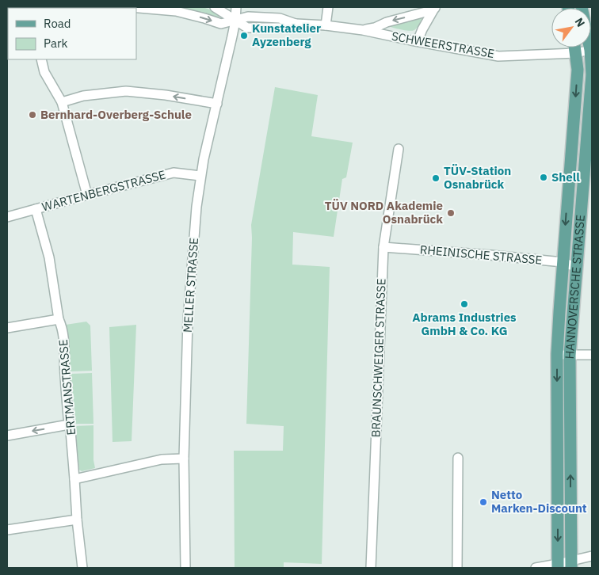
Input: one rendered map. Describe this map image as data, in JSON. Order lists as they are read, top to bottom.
{
  "streets": {
    "main road": ["HANNOVERSCHE STRASSE"],
    "street": [
      "SCHWEERSTRASSE",
      "WARTENBERGSTRASSE",
      "RHEINISCHE STRASSE",
      "MELLER STRASSE",
      "BRAUNSCHWEIGER STRASSE",
      "ERTMANSTRASSE"
    ]
  },
  "crossings": [
    ["SCHWEERSTRASSE", "MELLER STRASSE"],
    ["SCHWEERSTRASSE", "HANNOVERSCHE STRASSE"],
    ["WARTENBERGSTRASSE", "MELLER STRASSE"],
    ["WARTENBERGSTRASSE", "ERTMANSTRASSE"],
    ["RHEINISCHE STRASSE", "HANNOVERSCHE STRASSE"],
    ["RHEINISCHE STRASSE", "BRAUNSCHWEIGER STRASSE"]
  ],
  "places": [
    "Kunstatelier Ayzenberg",
    "Bernhard-Overberg-Schule",
    "Shell",
    "TÜV-Station Osnabrück",
    "TÜV NORD Akademie Osnabrück",
    "Abrams Industries GmbH & Co. KG",
    "Netto Marken-Discount"
  ],
  "legend": ["Road", "Park"],
  "north": "top right"
}
